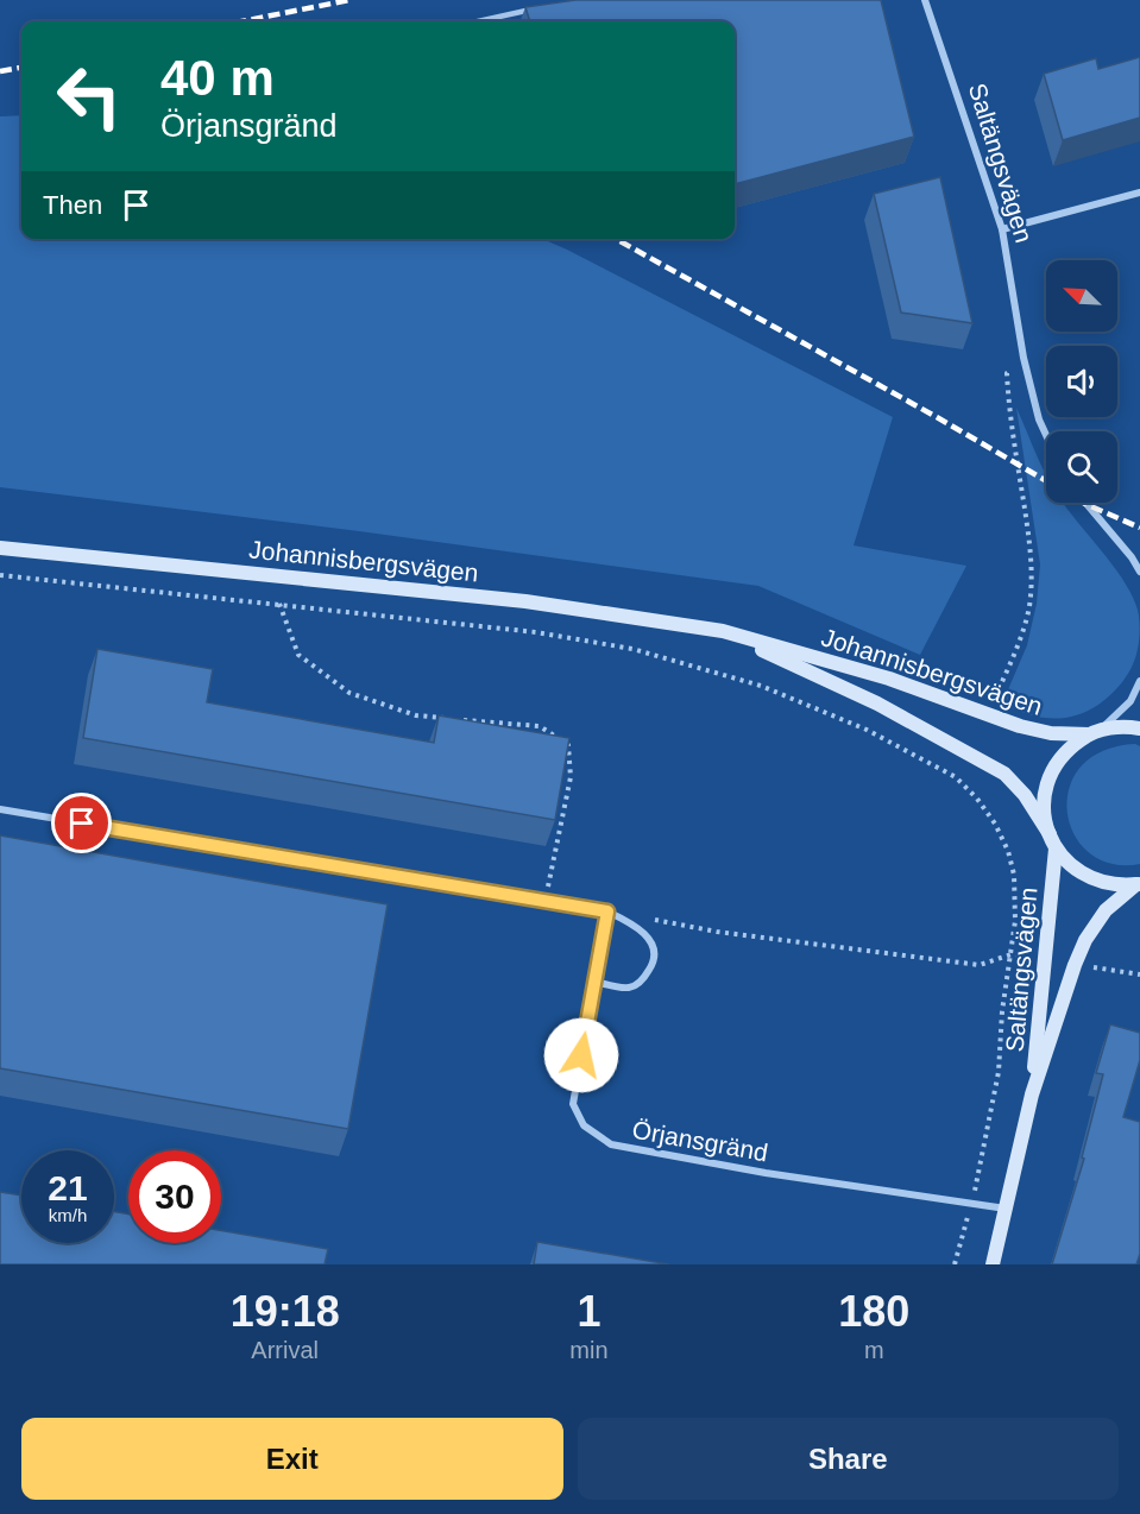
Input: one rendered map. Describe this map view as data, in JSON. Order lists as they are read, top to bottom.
{
  "streets": {
    "main road": ["Saltängsvägen", "Johannisbergsvägen"],
    "street": ["Örjansgränd"]
  },
  "crossings": [
    ["Saltängsvägen", "Johannisbergsvägen"],
    ["Saltängsvägen", "Örjansgränd"]
  ],
  "north": "top left",
  "page": {
    "turn": ["40 m", "Örjansgränd"],
    "then": "Then",
    "speed": "21 km/h",
    "limit": "30",
    "eta": [
      "19:18",
      "Arrival",
      "1",
      "min",
      "180",
      "m"
    ],
    "buttons": ["Exit", "Share"]
  }
}
